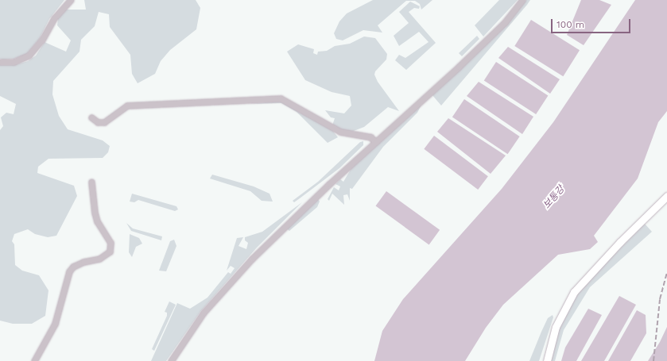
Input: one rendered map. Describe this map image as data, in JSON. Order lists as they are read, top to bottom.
{
  "water": ["보통강"],
  "scale_bar": "100 m"
}
